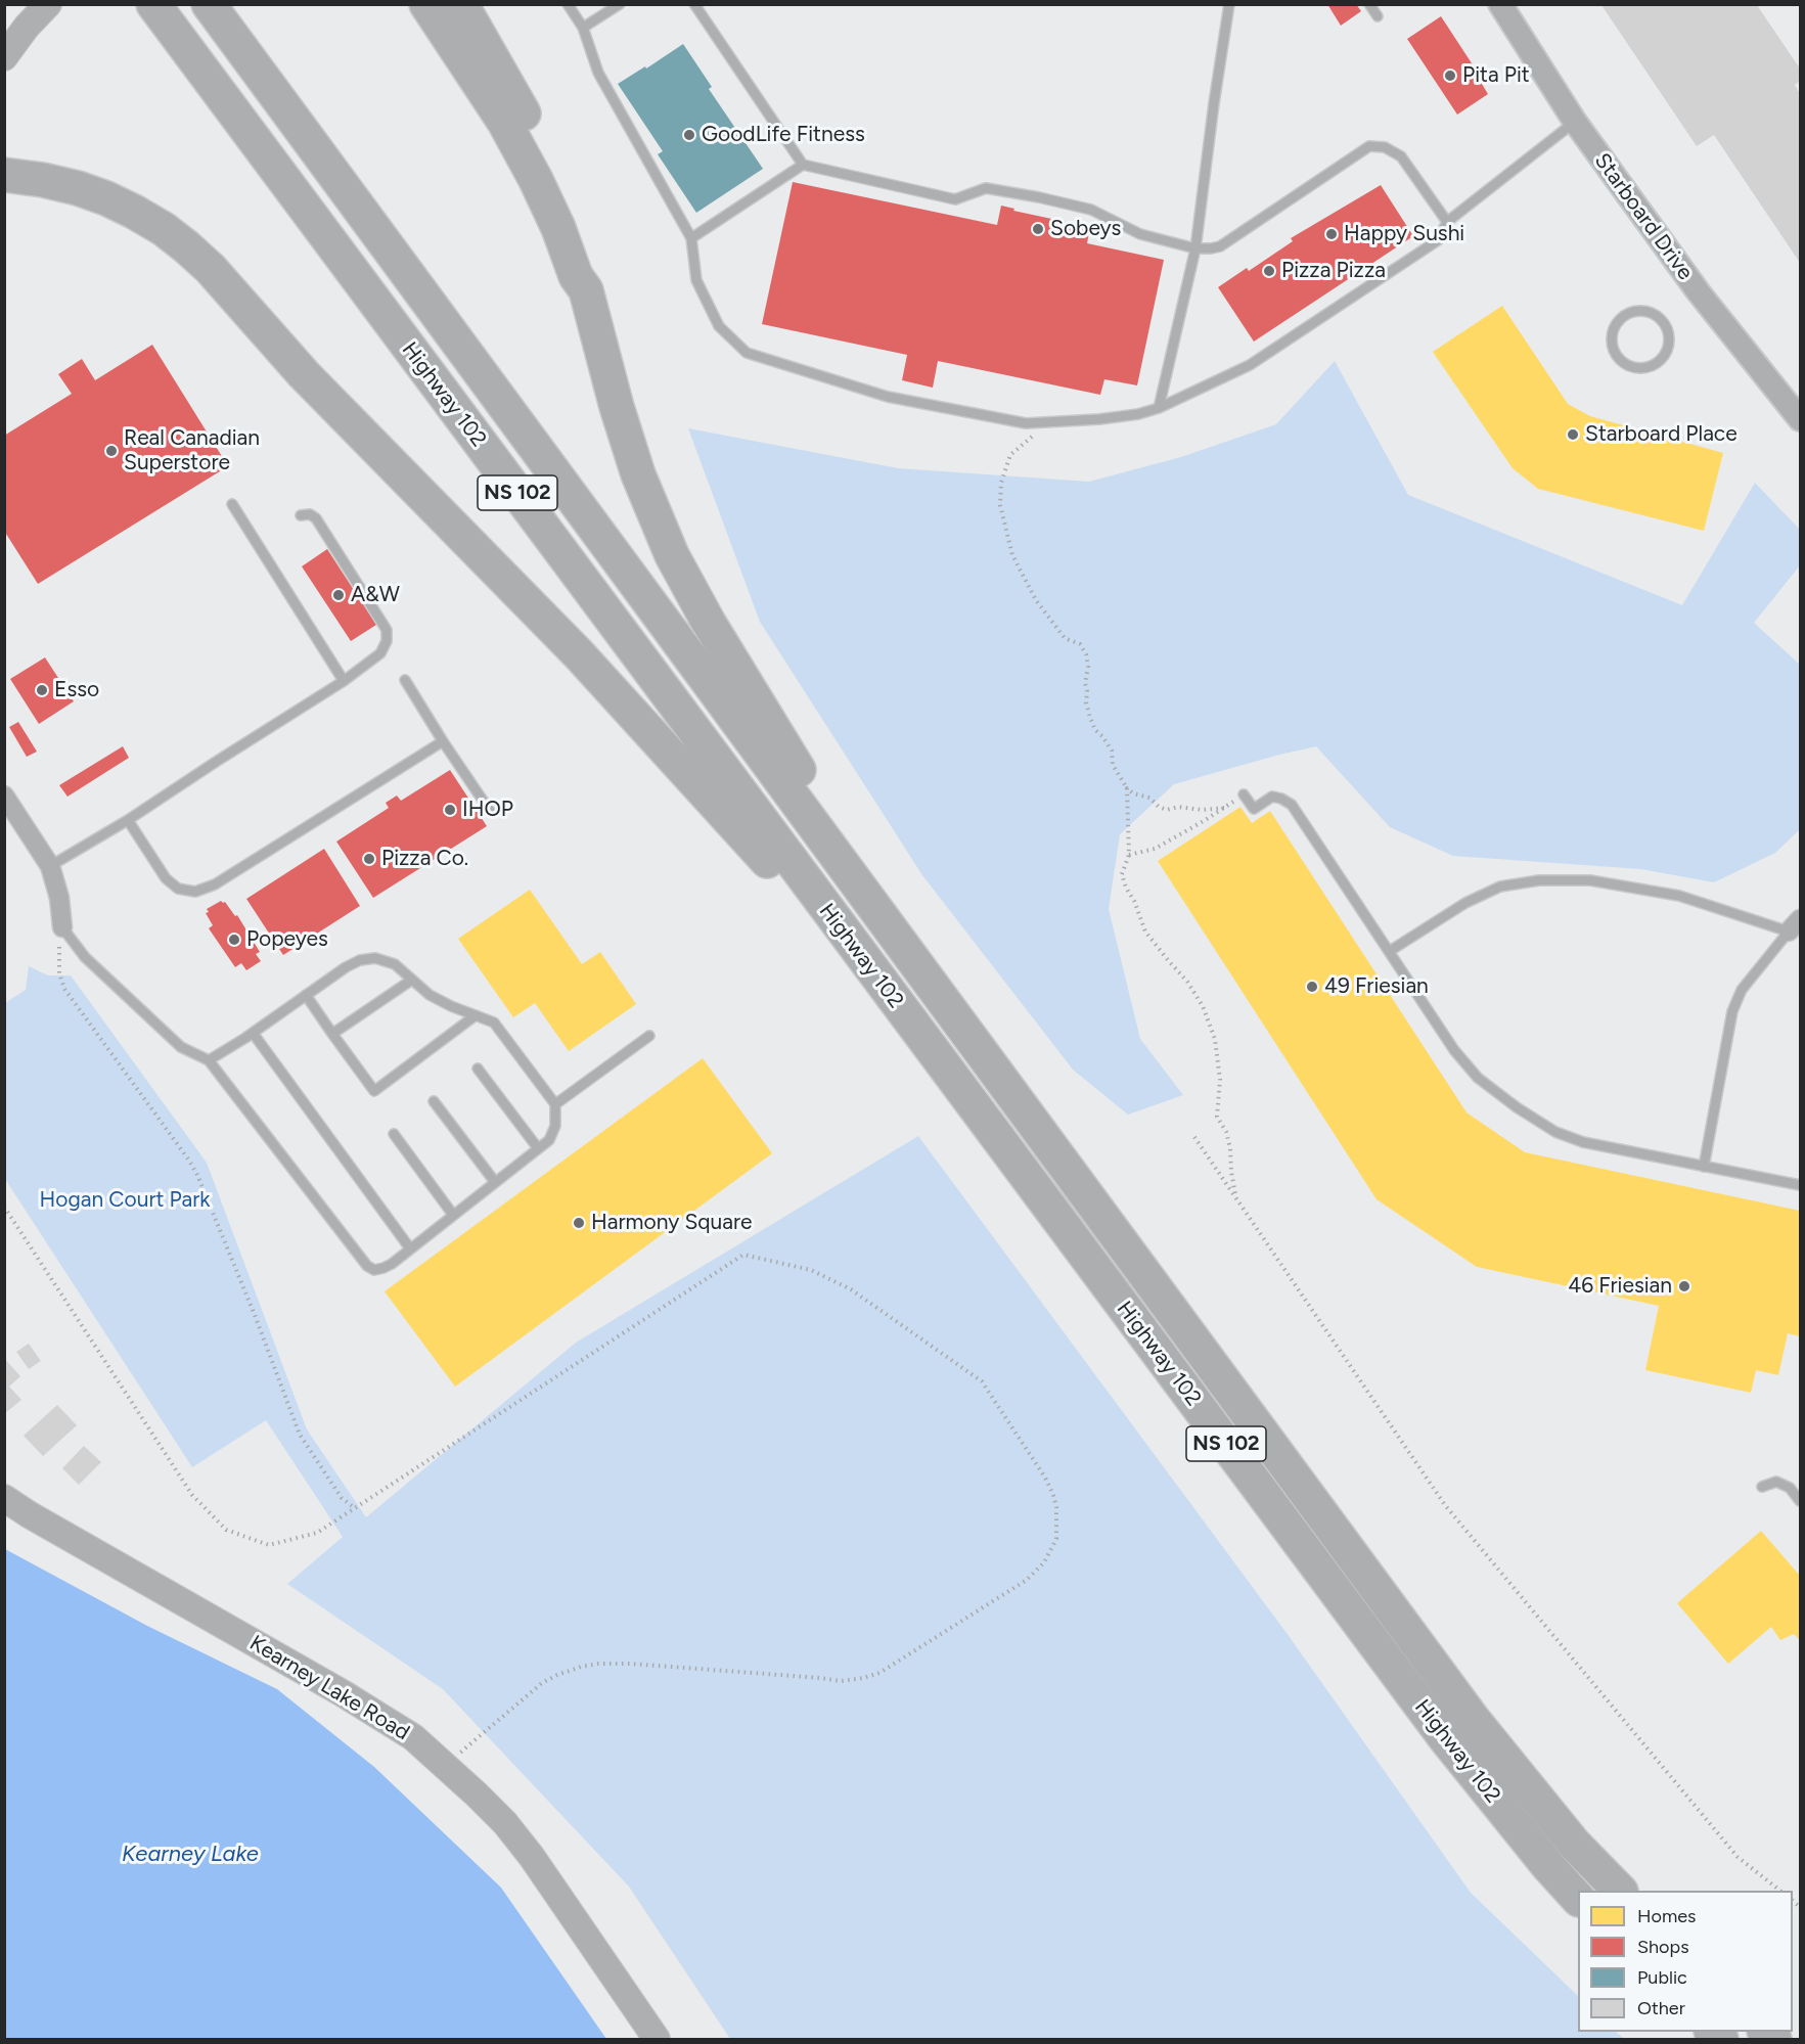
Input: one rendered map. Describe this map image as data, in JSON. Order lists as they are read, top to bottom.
{
  "streets": {
    "highway": ["Highway 102", "NS 102"],
    "main road": ["Kearney Lake Road"],
    "street": ["Starboard Drive"]
  },
  "water": ["Kearney Lake"],
  "parks": ["Hogan Court Park"],
  "places": [
    "Pita Pit",
    "GoodLife Fitness",
    "Sobeys",
    "Happy Sushi",
    "Pizza Pizza",
    "Starboard Place",
    "Real Canadian Superstore",
    "A&W",
    "Esso",
    "IHOP",
    "Pizza Co.",
    "Popeyes",
    "49 Friesian",
    "Harmony Square",
    "46 Friesian"
  ],
  "legend": [
    "Homes",
    "Shops",
    "Public",
    "Other"
  ]
}
